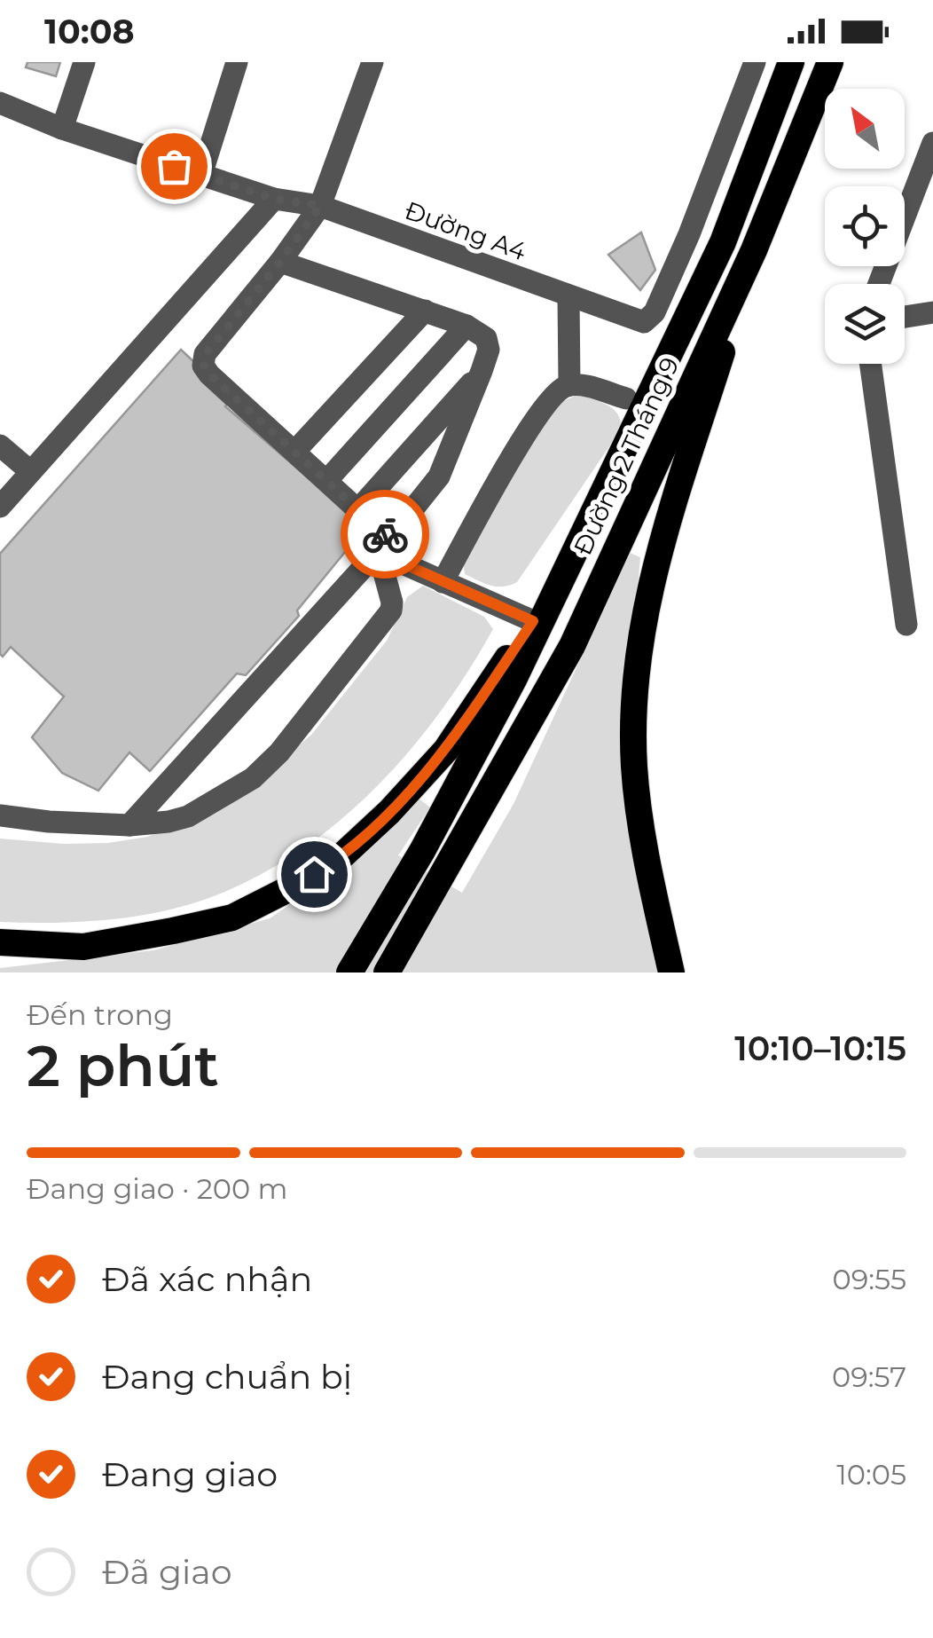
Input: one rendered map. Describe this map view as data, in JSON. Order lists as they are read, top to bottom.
{
  "streets": {
    "highway": ["Đường 2 Tháng 9"],
    "street": ["Đường A4"]
  },
  "north": "top left",
  "page": {
    "status": "10:08",
    "heading": ["2 phút", "Đến trong", "10:10–10:15"],
    "bar": "Đang giao · 200 m",
    "list": [
      ["Đã xác nhận", "09:55"],
      ["Đang chuẩn bị", "09:57"],
      ["Đang giao", "10:05"],
      "Đã giao"
    ]
  }
}
